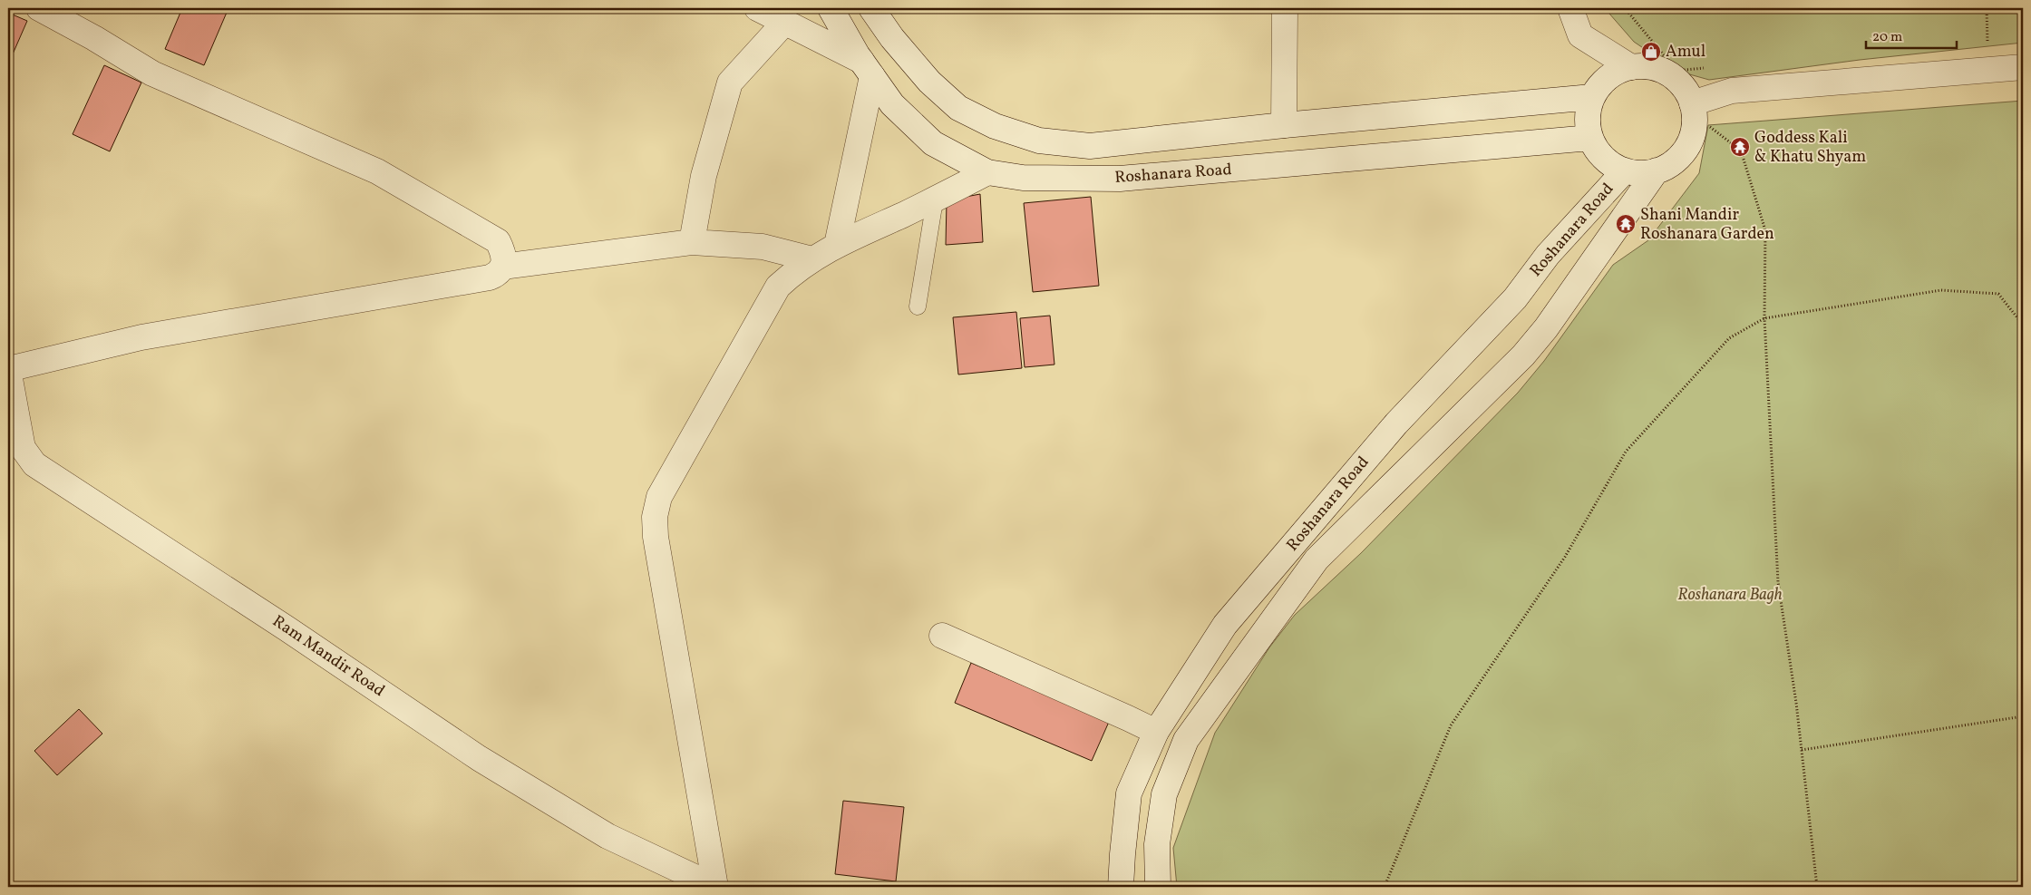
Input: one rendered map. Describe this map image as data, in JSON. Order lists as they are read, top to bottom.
{
  "streets": {
    "street": ["Roshanara Road", "Ram Mandir Road"]
  },
  "parks": ["Roshanara Bagh"],
  "places": {
    "shop": ["Amul"],
    "temple": ["Goddess Kali & Khatu Shyam", "Shani Mandir Roshanara Garden"]
  },
  "scale_bar": "20 m"
}
